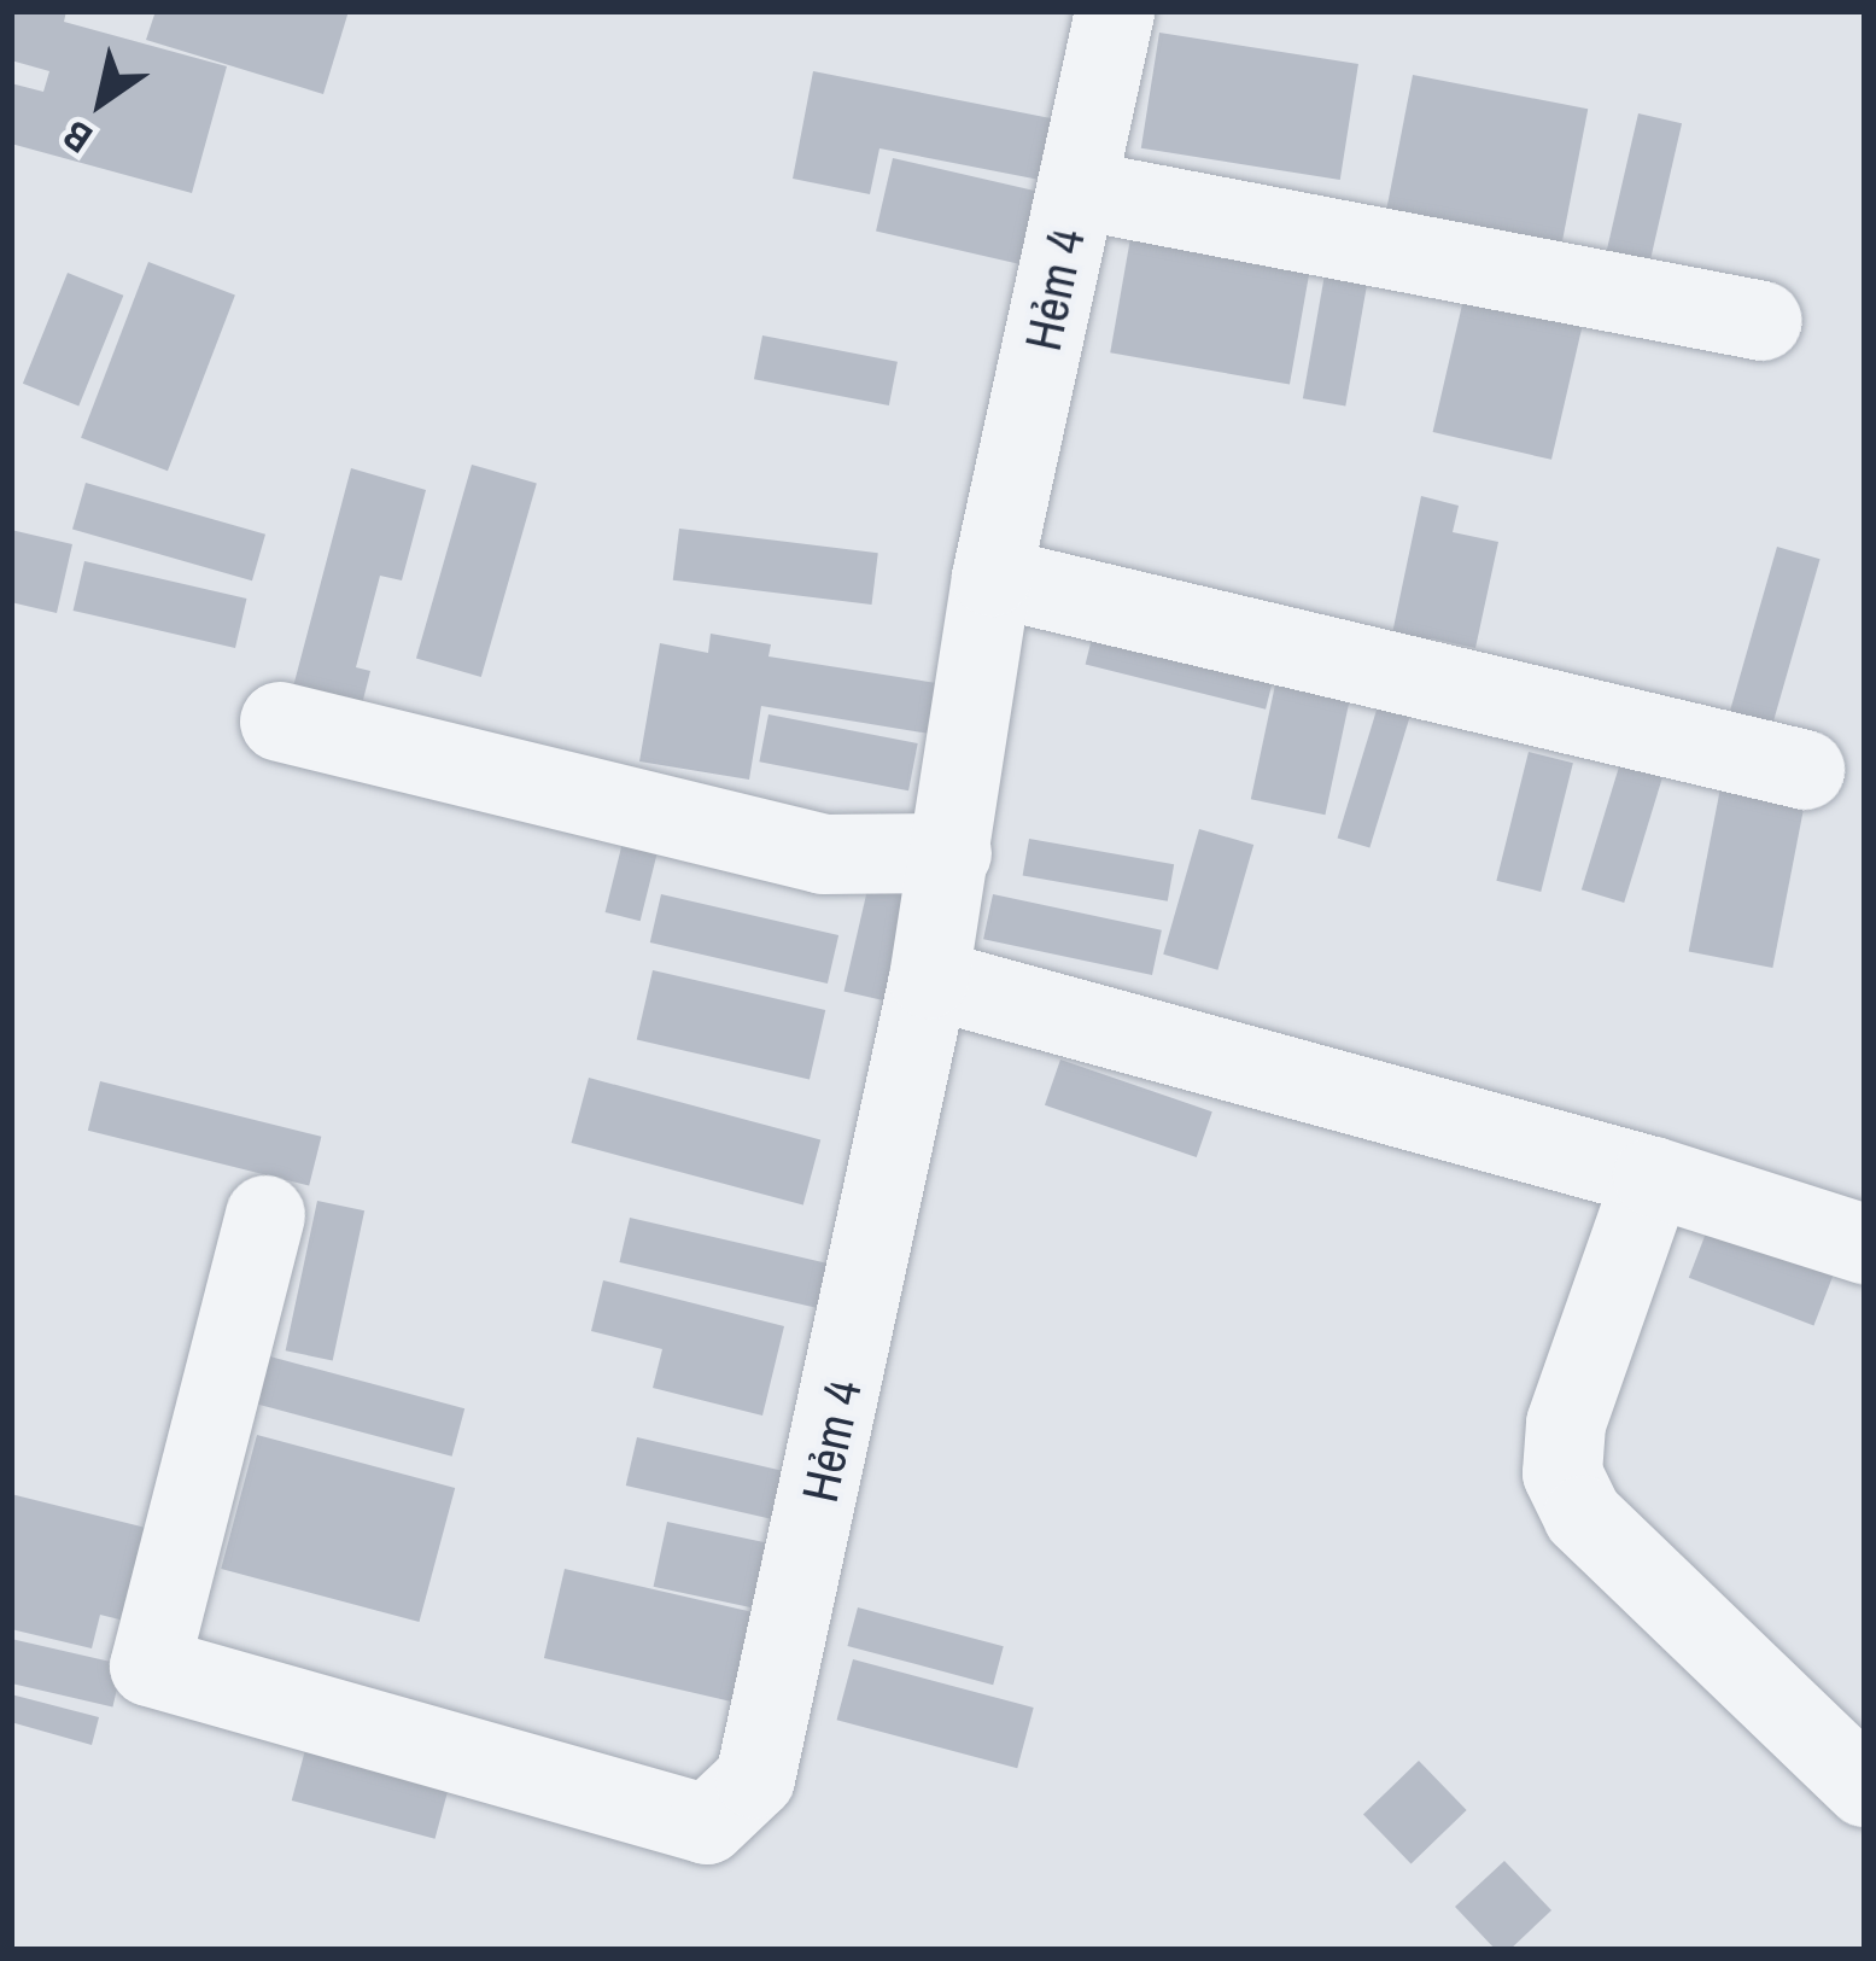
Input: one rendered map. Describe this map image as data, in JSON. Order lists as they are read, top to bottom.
{
  "streets": {
    "street": ["Hẻm 4"]
  },
  "north": "bottom left"
}
